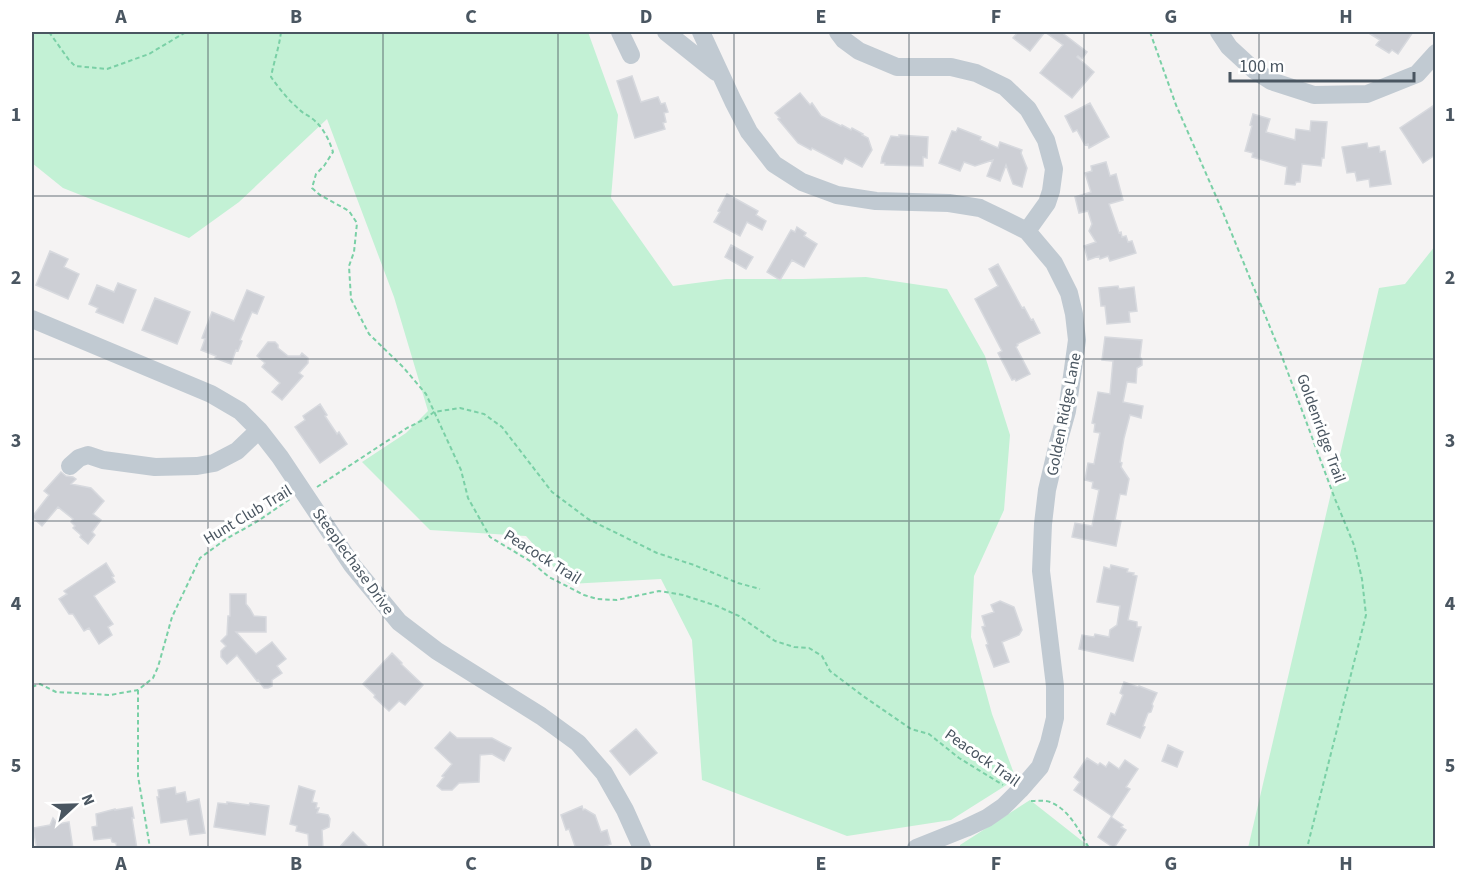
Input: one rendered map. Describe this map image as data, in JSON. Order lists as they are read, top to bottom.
{
  "streets": {
    "street": ["Golden Ridge Lane", "Steeplechase Drive"],
    "path": ["Goldenridge Trail", "Hunt Club Trail", "Peacock Trail"]
  },
  "crossings": [
    ["Golden Ridge Lane", "Peacock Trail"],
    ["Hunt Club Trail", "Peacock Trail"],
    ["Hunt Club Trail", "Steeplechase Drive"]
  ],
  "scale_bar": "100 m",
  "north": "right",
  "grid": {
    "columns": [
      "A",
      "B",
      "C",
      "D",
      "E",
      "F",
      "G",
      "H"
    ],
    "rows": [
      "1",
      "2",
      "3",
      "4",
      "5"
    ]
  }
}
